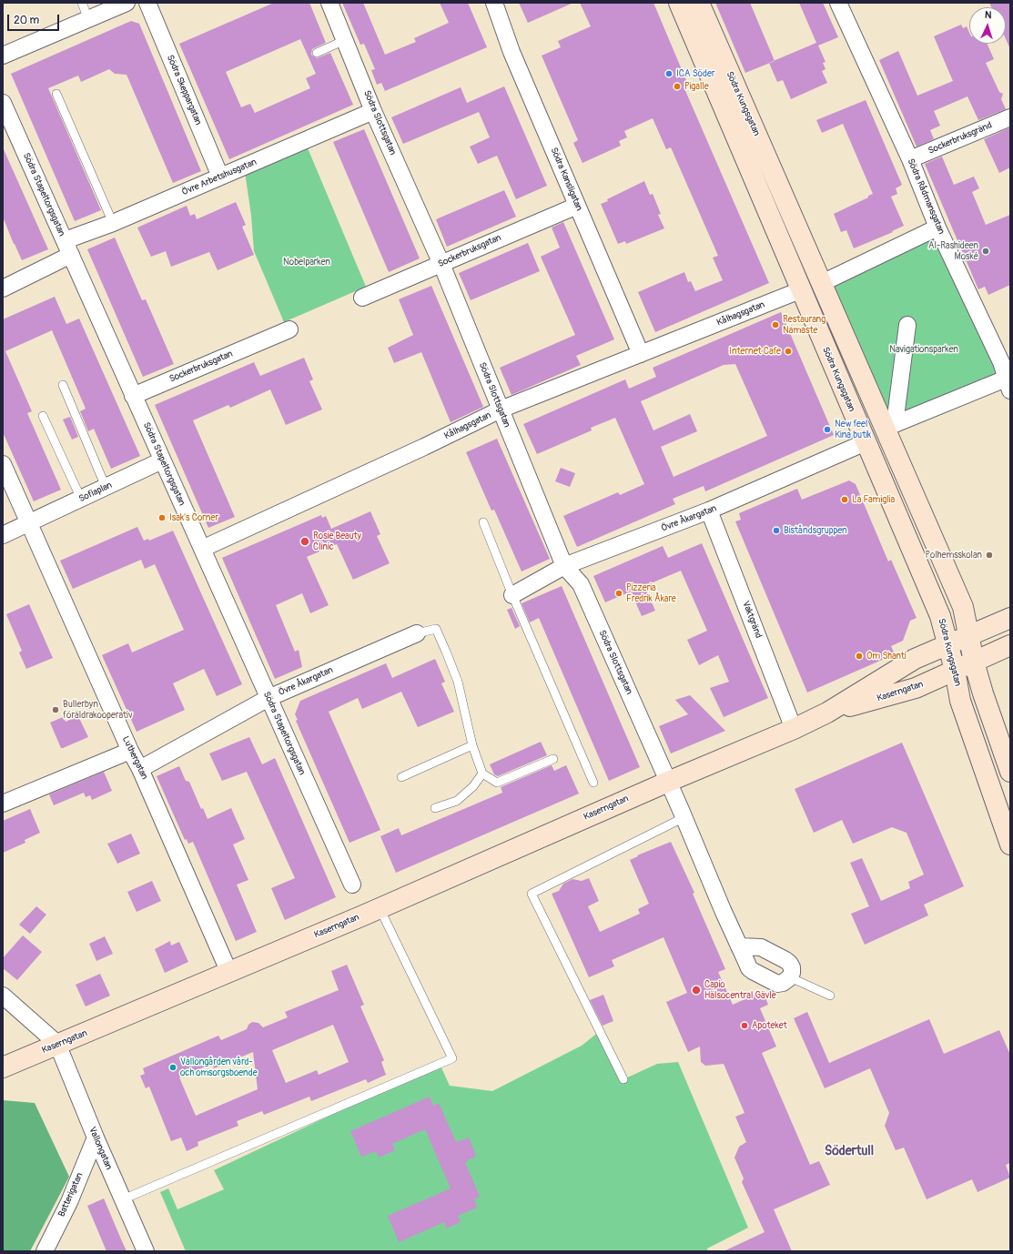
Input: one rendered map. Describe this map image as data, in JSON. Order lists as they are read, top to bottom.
{
  "streets": {
    "main road": ["Södra Kungsgatan", "Kaserngatan"],
    "street": [
      "Södra Skeppargatan",
      "Södra Slottsgatan",
      "Sockerbruksgränd",
      "Övre Arbetshusgatan",
      "Södra Kansligatan",
      "Södra Stapeltorgsgatan",
      "Södra Rådmansgatan",
      "Sockerbruksgatan",
      "Kålhagsgatan",
      "Sofiaplan",
      "Övre Åkargatan",
      "Vaktgränd",
      "Luthergatan",
      "Vallongatan",
      "Batterigatan"
    ]
  },
  "crossings": [
    ["Södra Skeppargatan", "Övre Arbetshusgatan"],
    ["Södra Kungsgatan", "Kålhagsgatan"],
    ["Södra Kungsgatan", "Övre Åkargatan"],
    ["Södra Kungsgatan", "Kaserngatan"],
    ["Södra Slottsgatan", "Övre Arbetshusgatan"],
    ["Södra Slottsgatan", "Sockerbruksgatan"],
    ["Södra Slottsgatan", "Kålhagsgatan"],
    ["Södra Slottsgatan", "Övre Åkargatan"],
    ["Södra Slottsgatan", "Kaserngatan"],
    ["Sockerbruksgränd", "Södra Rådmansgatan"],
    ["Övre Arbetshusgatan", "Södra Stapeltorgsgatan"],
    ["Södra Kansligatan", "Sockerbruksgatan"],
    ["Södra Kansligatan", "Kålhagsgatan"],
    ["Södra Stapeltorgsgatan", "Sockerbruksgatan"],
    ["Södra Stapeltorgsgatan", "Kålhagsgatan"],
    ["Södra Stapeltorgsgatan", "Sofiaplan"],
    ["Södra Stapeltorgsgatan", "Övre Åkargatan"],
    ["Sofiaplan", "Luthergatan"],
    ["Övre Åkargatan", "Vaktgränd"],
    ["Övre Åkargatan", "Luthergatan"],
    ["Vaktgränd", "Kaserngatan"],
    ["Kaserngatan", "Luthergatan"],
    ["Kaserngatan", "Vallongatan"],
    ["Vallongatan", "Batterigatan"]
  ],
  "districts": ["Södertull"],
  "parks": ["Nobelparken", "Navigationsparken"],
  "places": [
    "ICA Söder",
    "Pigalle",
    "Al-Rashideen Moské",
    "Restaurang Namaste",
    "Internet Cafe",
    "New feel Kina butik",
    "La Famiglia",
    "Isak's Corner",
    "Biståndsgruppen",
    "Rosie Beauty Clinic",
    "Polhemsskolan",
    "Pizzeria Fredrik Åkare",
    "Om Shanti",
    "Bullerbyn föräldrakooperativ",
    "Capio Hälsocentral Gävle",
    "Apoteket",
    "Vallongården vård- och omsorgsboende"
  ],
  "scale_bar": "20 m",
  "north": "top"
}
